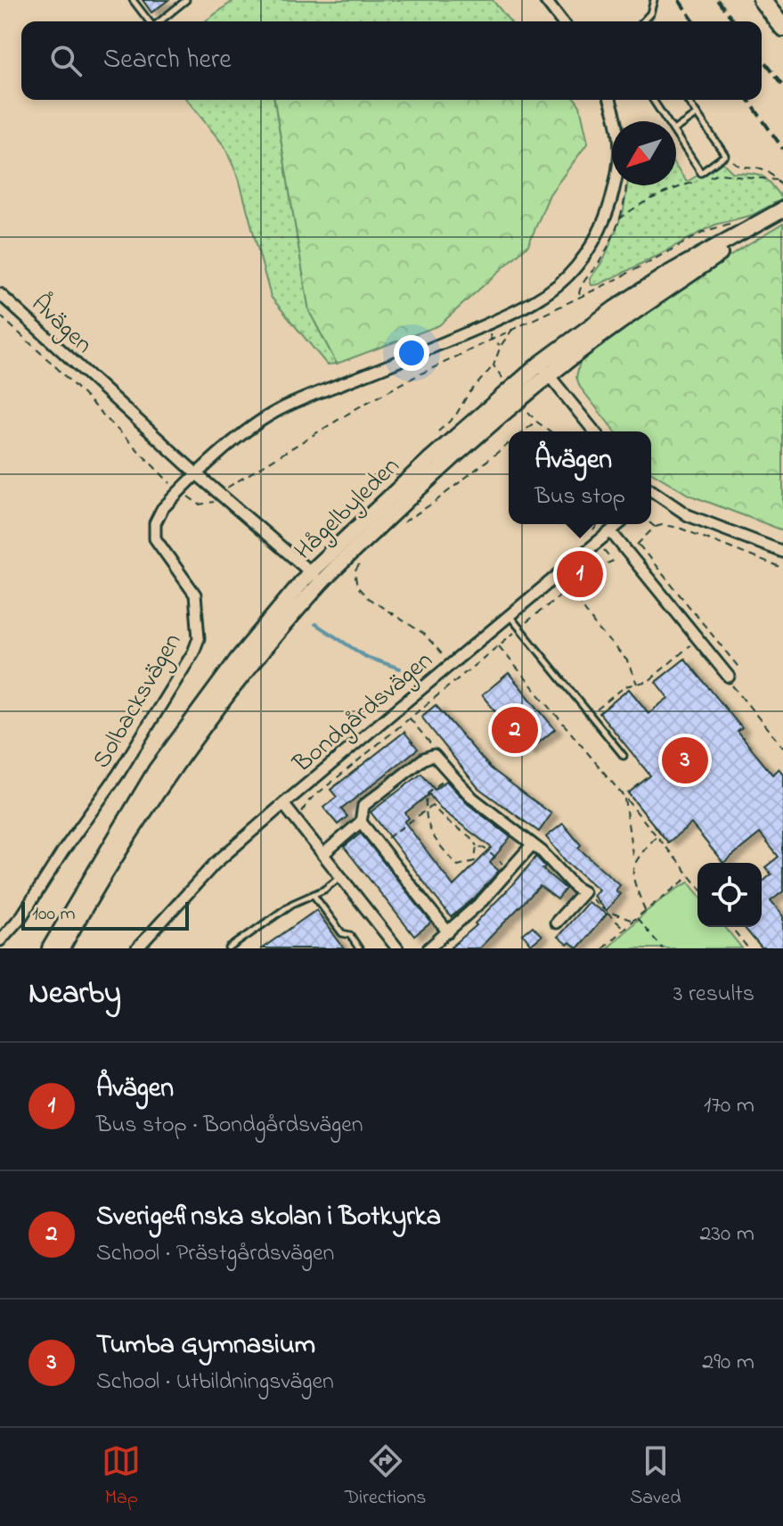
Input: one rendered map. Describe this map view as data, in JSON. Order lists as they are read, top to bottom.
{
  "streets": {
    "main road": ["Hågelbyleden"],
    "street": ["Åvägen", "Solbacksvägen", "Bondgårdsvägen"]
  },
  "crossings": [
    ["Åvägen", "Hågelbyleden"],
    ["Åvägen", "Solbacksvägen"]
  ],
  "scale_bar": "100 m",
  "north": "bottom left",
  "page": {
    "search": "Search here",
    "popup": ["Åvägen", "Bus stop"],
    "pins": ["1", "2", "3"],
    "scale": "100 m",
    "heading": ["Nearby", "3 results"],
    "list": [
      {
        "mark": "1",
        "name": "Åvägen",
        "note": "Bus stop · Bondgårdsvägen",
        "value": "170 m"
      },
      {
        "mark": "2",
        "name": "Sverigefinska skolan i Botkyrka",
        "note": "School · Prästgårdsvägen",
        "value": "230 m"
      },
      {
        "mark": "3",
        "name": "Tumba Gymnasium",
        "note": "School · Utbildningsvägen",
        "value": "290 m"
      }
    ],
    "nav": ["Map", "Directions", "Saved"]
  }
}
